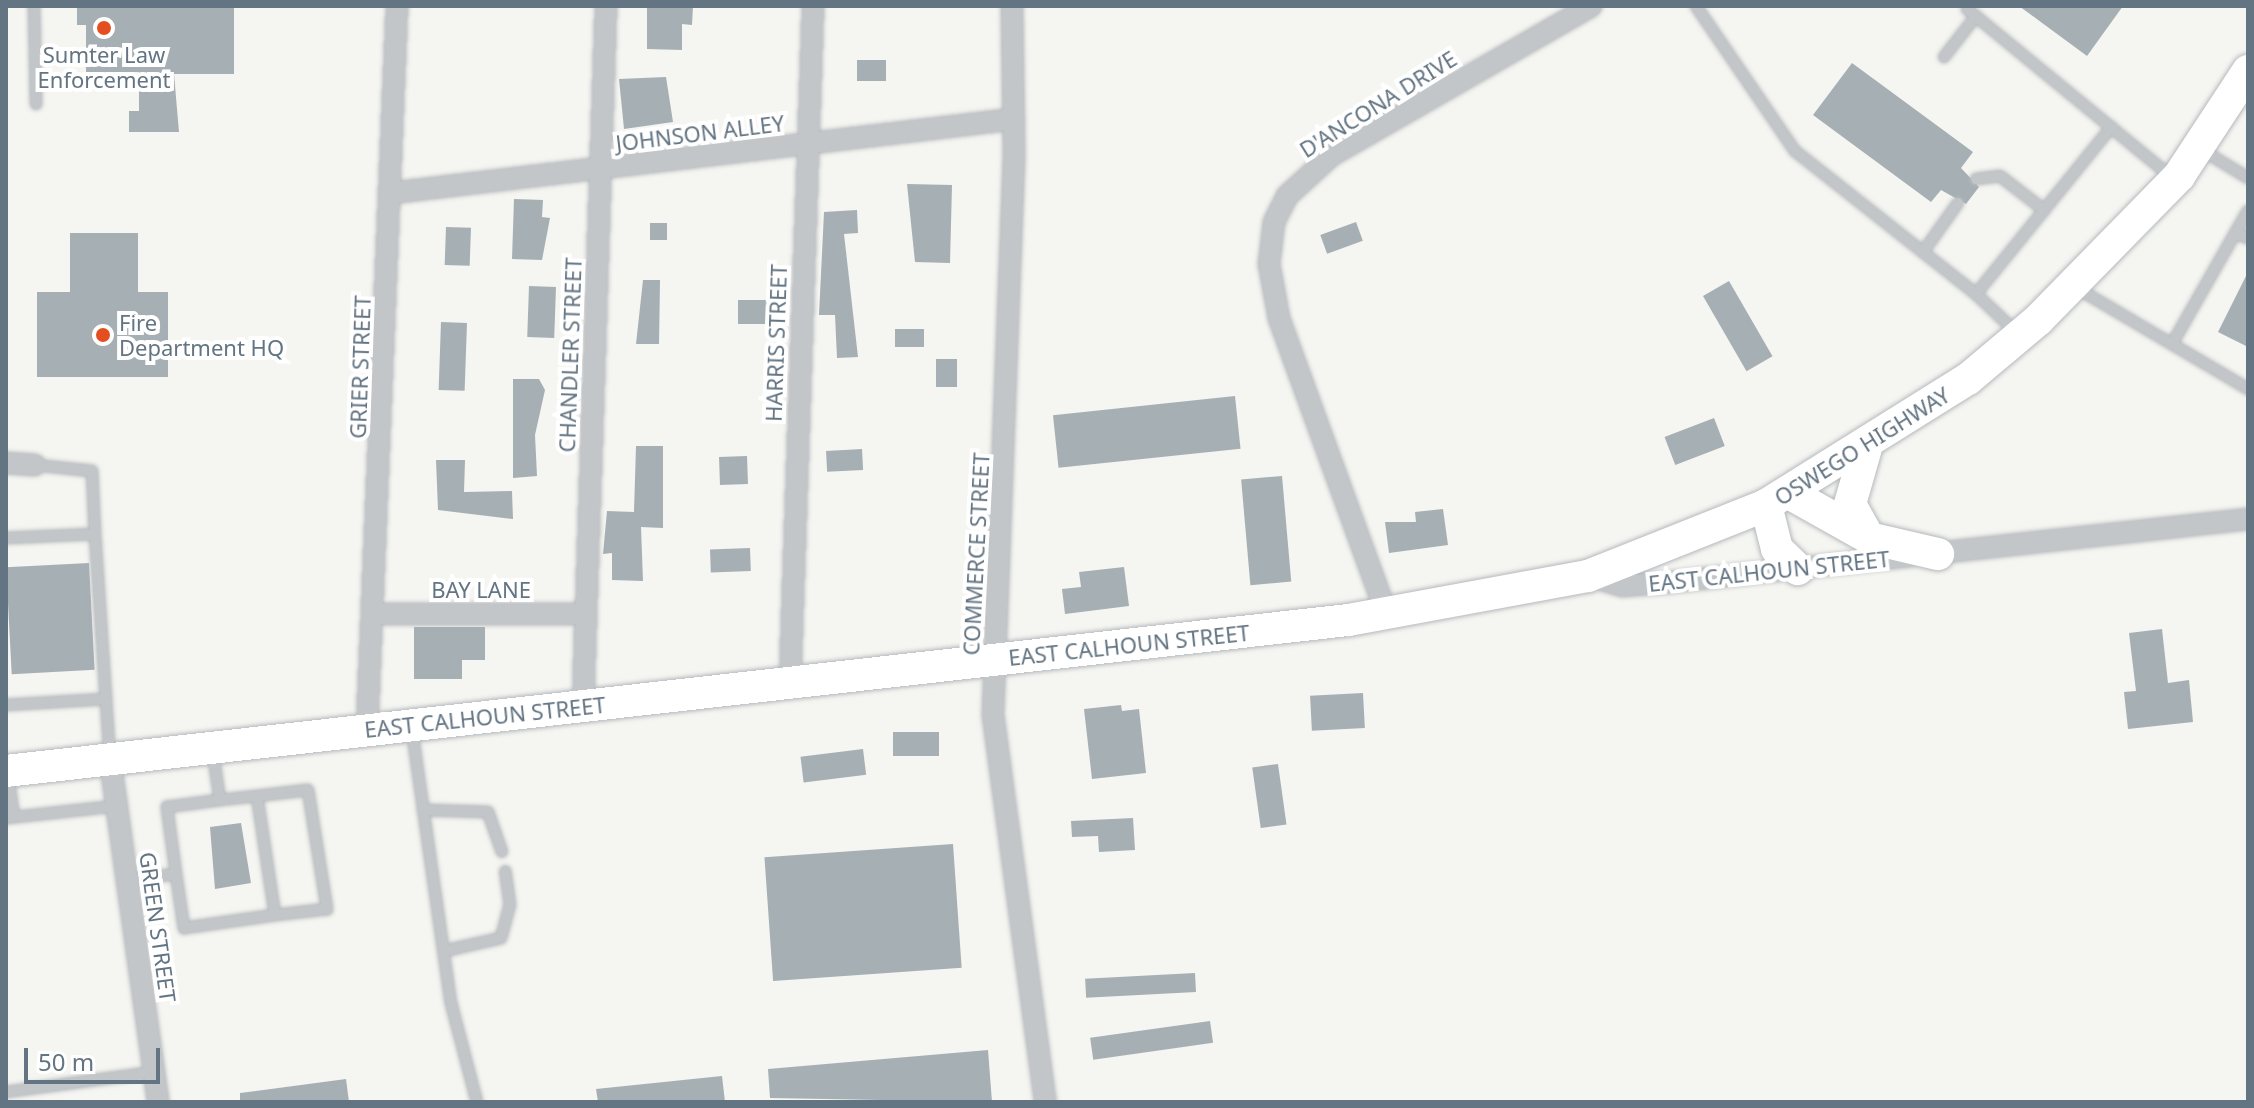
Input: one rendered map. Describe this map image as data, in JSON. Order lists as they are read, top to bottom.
{
  "streets": {
    "main road": ["OSWEGO HIGHWAY", "EAST CALHOUN STREET"],
    "street": [
      "D'ANCONA DRIVE",
      "JOHNSON ALLEY",
      "HARRIS STREET",
      "CHANDLER STREET",
      "GRIER STREET",
      "COMMERCE STREET",
      "BAY LANE",
      "GREEN STREET"
    ]
  },
  "crossings": [
    ["D'ANCONA DRIVE", "EAST CALHOUN STREET"],
    ["JOHNSON ALLEY", "HARRIS STREET"],
    ["JOHNSON ALLEY", "CHANDLER STREET"],
    ["JOHNSON ALLEY", "GRIER STREET"],
    ["JOHNSON ALLEY", "COMMERCE STREET"],
    ["HARRIS STREET", "EAST CALHOUN STREET"],
    ["CHANDLER STREET", "EAST CALHOUN STREET"],
    ["CHANDLER STREET", "BAY LANE"],
    ["GRIER STREET", "EAST CALHOUN STREET"],
    ["GRIER STREET", "BAY LANE"],
    ["OSWEGO HIGHWAY", "EAST CALHOUN STREET"],
    ["COMMERCE STREET", "EAST CALHOUN STREET"],
    ["EAST CALHOUN STREET", "GREEN STREET"]
  ],
  "places": ["Sumter Law Enforcement", "Fire Department HQ"],
  "scale_bar": "50 m"
}
